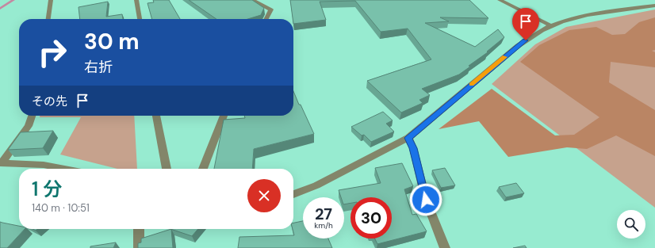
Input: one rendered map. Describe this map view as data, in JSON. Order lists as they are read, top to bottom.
{
  "page": {
    "turn": ["30 m", "右折"],
    "then": "その先",
    "heading": ["1 分", "140 m · 10:51"],
    "speed": "27 km/h",
    "limit": "30"
  }
}
